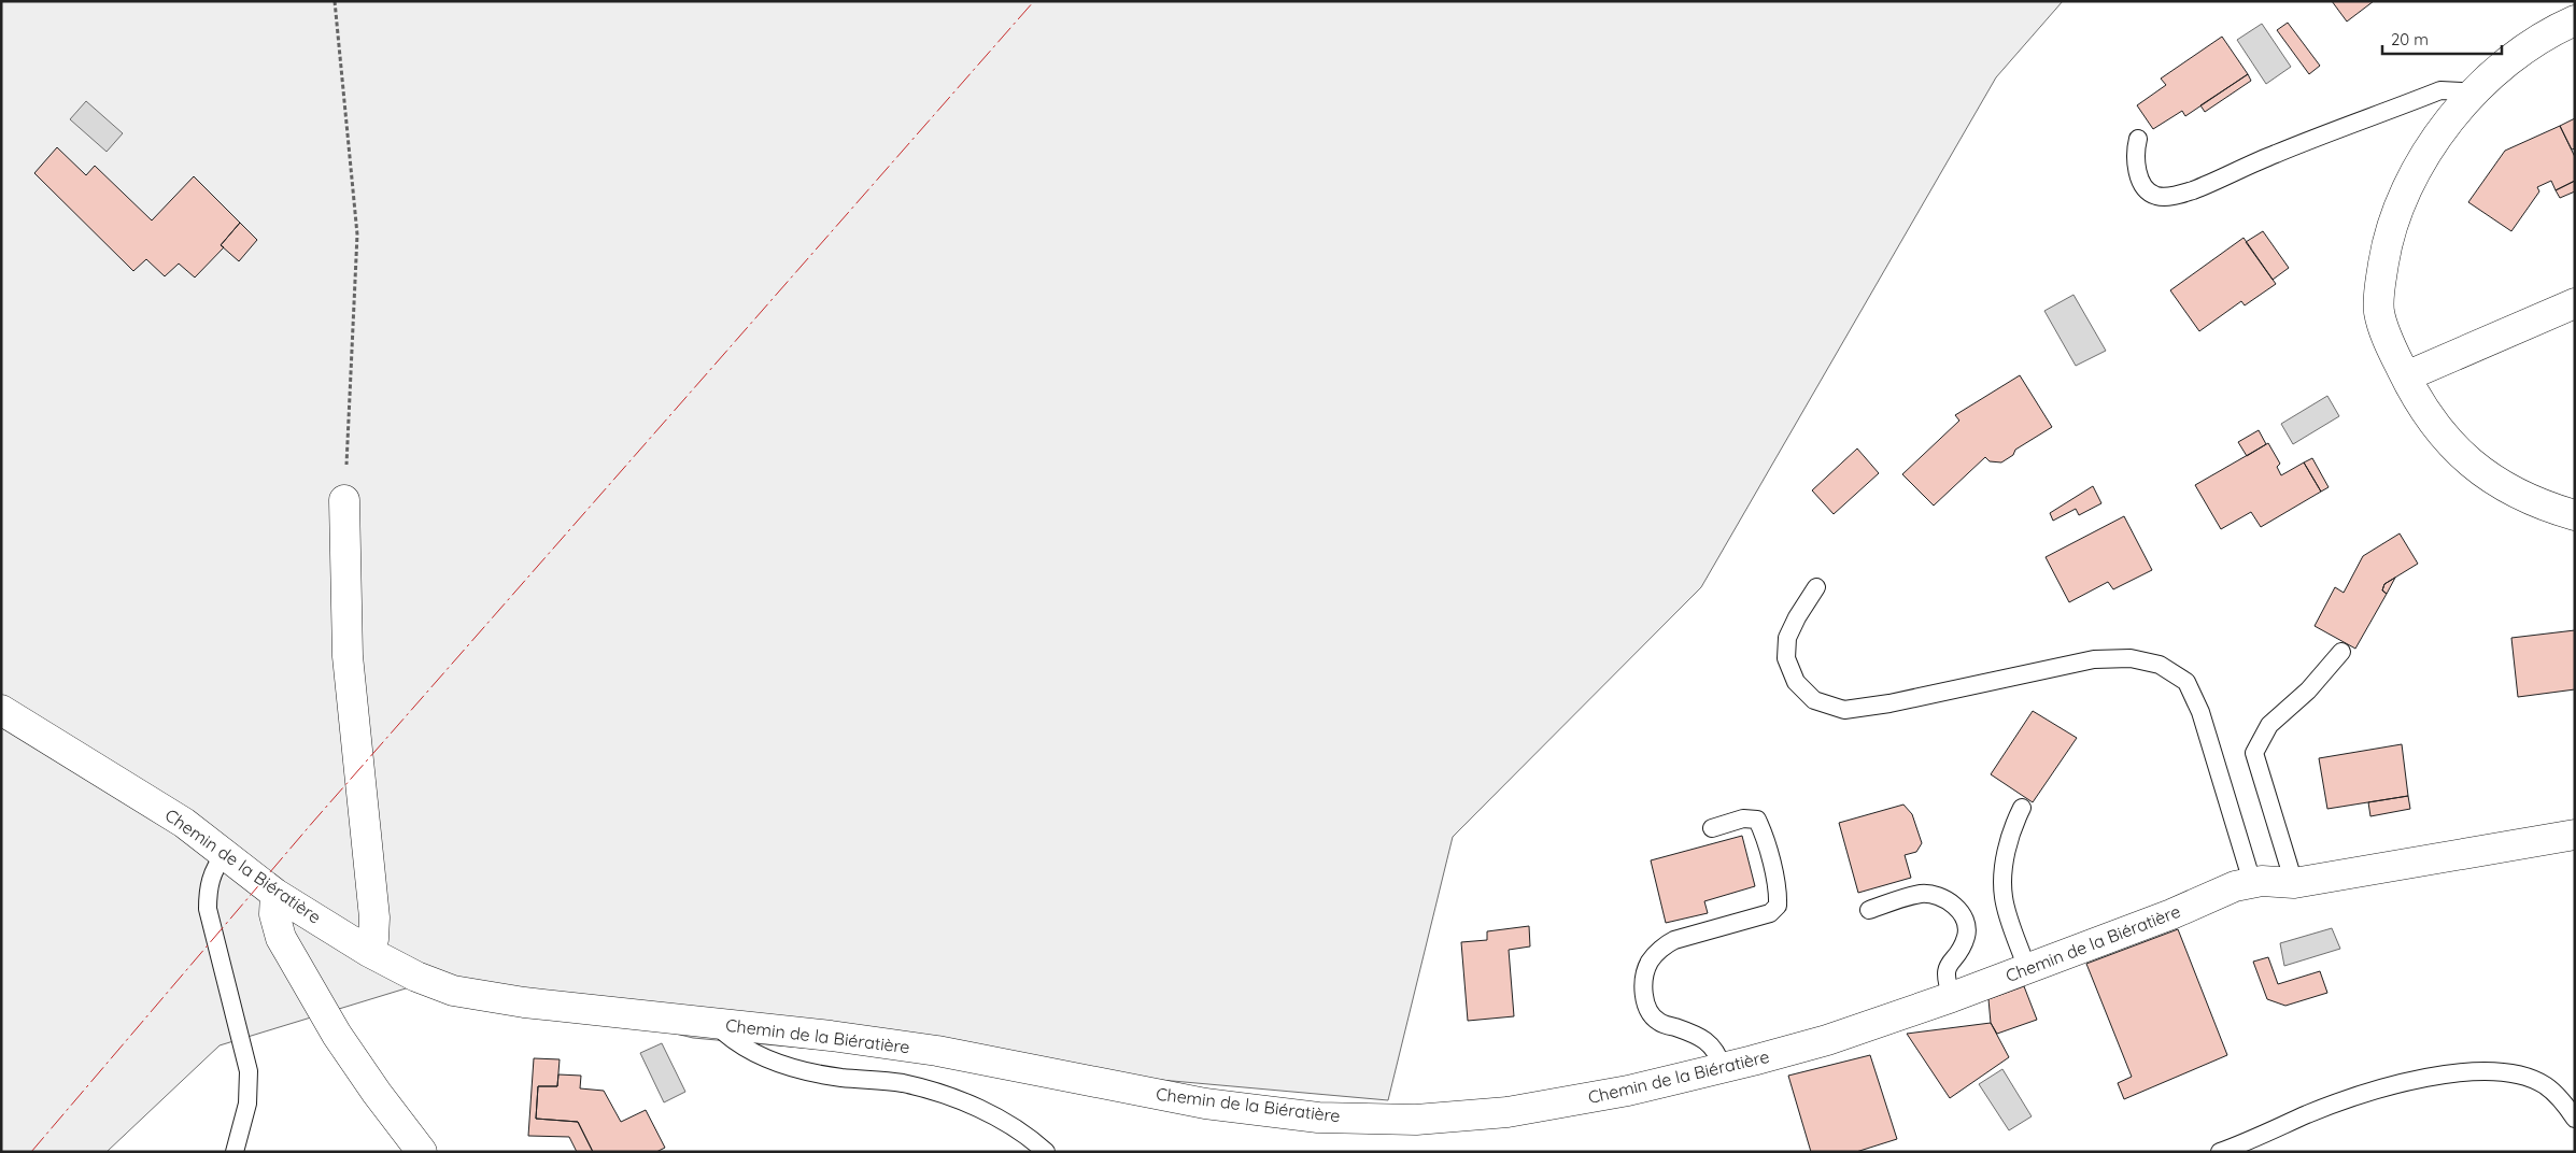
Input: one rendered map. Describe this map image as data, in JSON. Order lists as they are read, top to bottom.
{
  "streets": {
    "street": ["Chemin de la Biératière"]
  },
  "scale_bar": "20 m"
}
